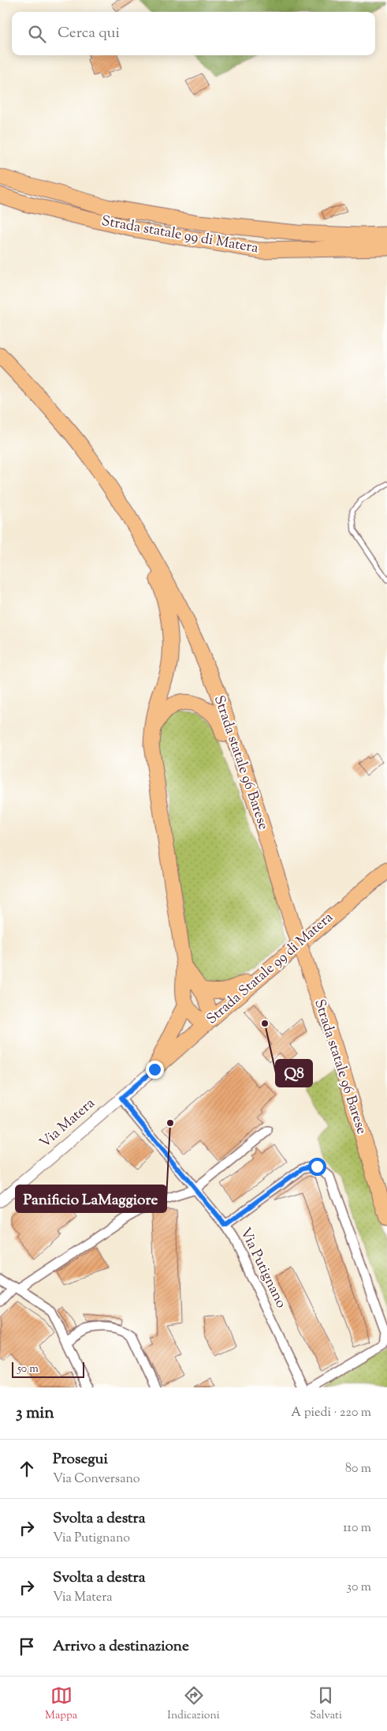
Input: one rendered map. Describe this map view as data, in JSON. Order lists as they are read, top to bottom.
{
  "streets": {
    "main road": ["Strada statale 99 di Matera", "Strada statale 96 Barese", "Strada Statale 99 di Matera"],
    "street": ["Via Matera", "Via Putignano"]
  },
  "crossings": [
    ["Strada Statale 99 di Matera", "Via Matera"],
    ["Via Matera", "Via Putignano"]
  ],
  "places": ["Q8", "Panificio LaMaggiore"],
  "scale_bar": "50 m",
  "page": {
    "search": "Cerca qui",
    "scale": "50 m",
    "heading": ["3 min", "A piedi · 220 m"],
    "list": [
      ["Prosegui", "Via Conversano", "80 m"],
      ["Svolta a destra", "Via Putignano", "110 m"],
      ["Svolta a destra", "Via Matera", "30 m"],
      "Arrivo a destinazione"
    ],
    "nav": ["Mappa", "Indicazioni", "Salvati"]
  }
}
